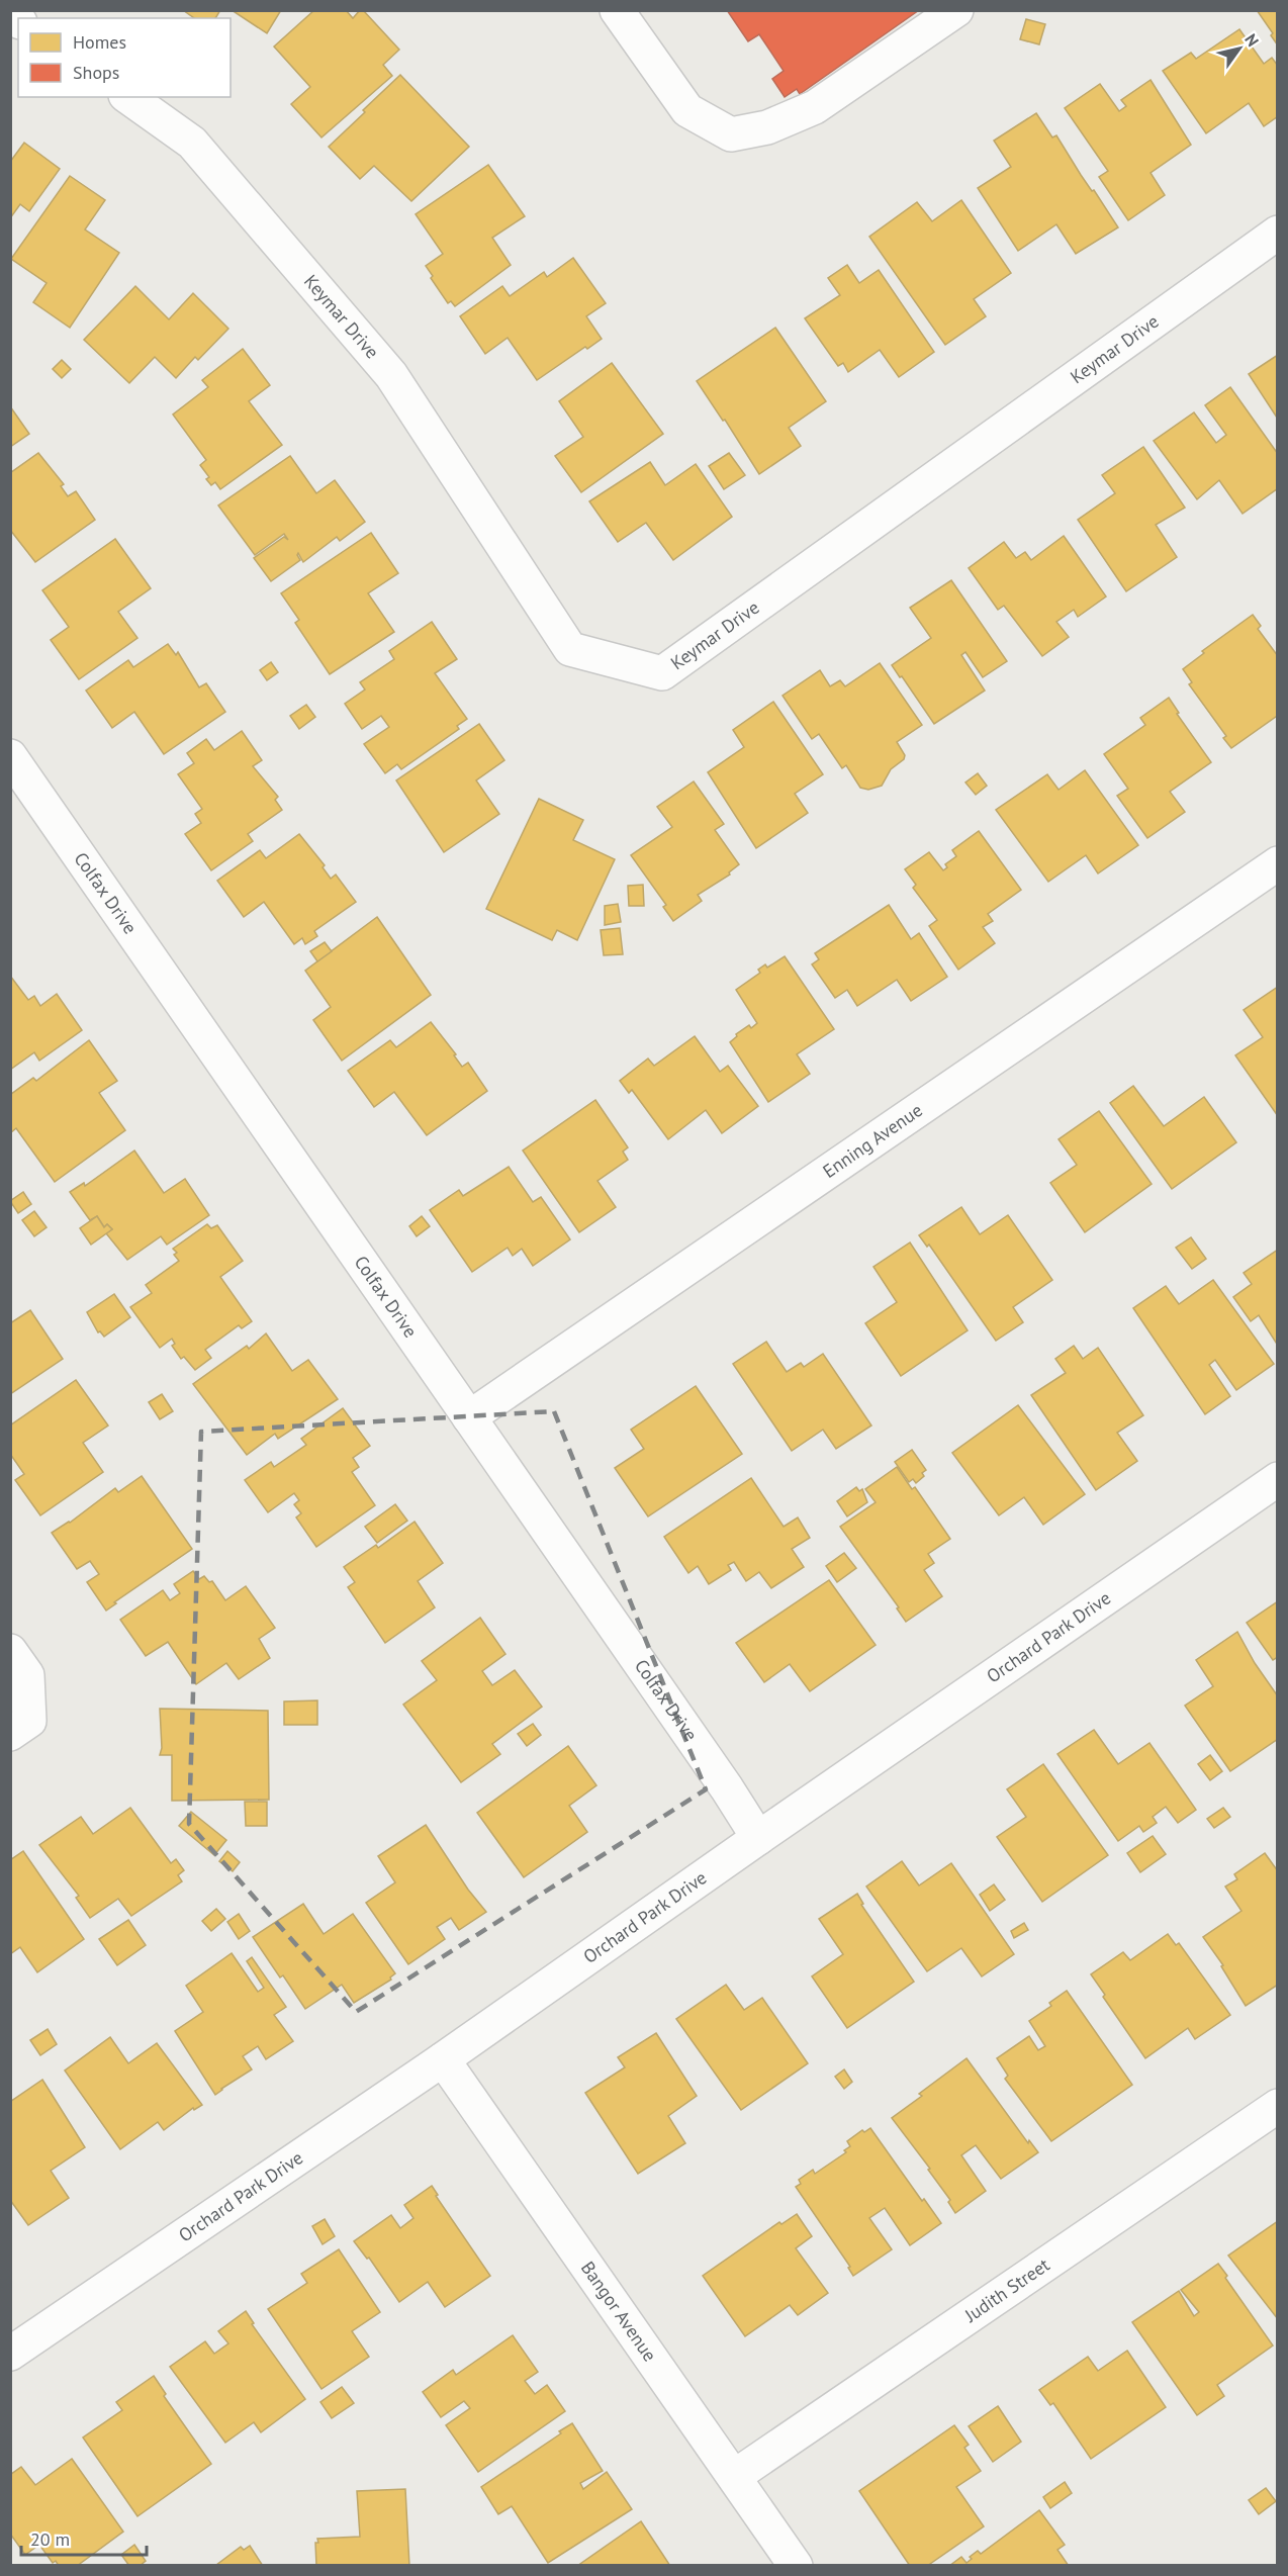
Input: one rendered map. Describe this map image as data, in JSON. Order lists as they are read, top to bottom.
{
  "streets": {
    "street": [
      "Keymar Drive",
      "Colfax Drive",
      "Enning Avenue",
      "Orchard Park Drive",
      "Judith Street",
      "Bangor Avenue"
    ]
  },
  "crossings": [
    ["Colfax Drive", "Enning Avenue"],
    ["Colfax Drive", "Orchard Park Drive"],
    ["Orchard Park Drive", "Bangor Avenue"],
    ["Judith Street", "Bangor Avenue"]
  ],
  "legend": ["Homes", "Shops"],
  "scale_bar": "20 m",
  "north": "top right"
}
